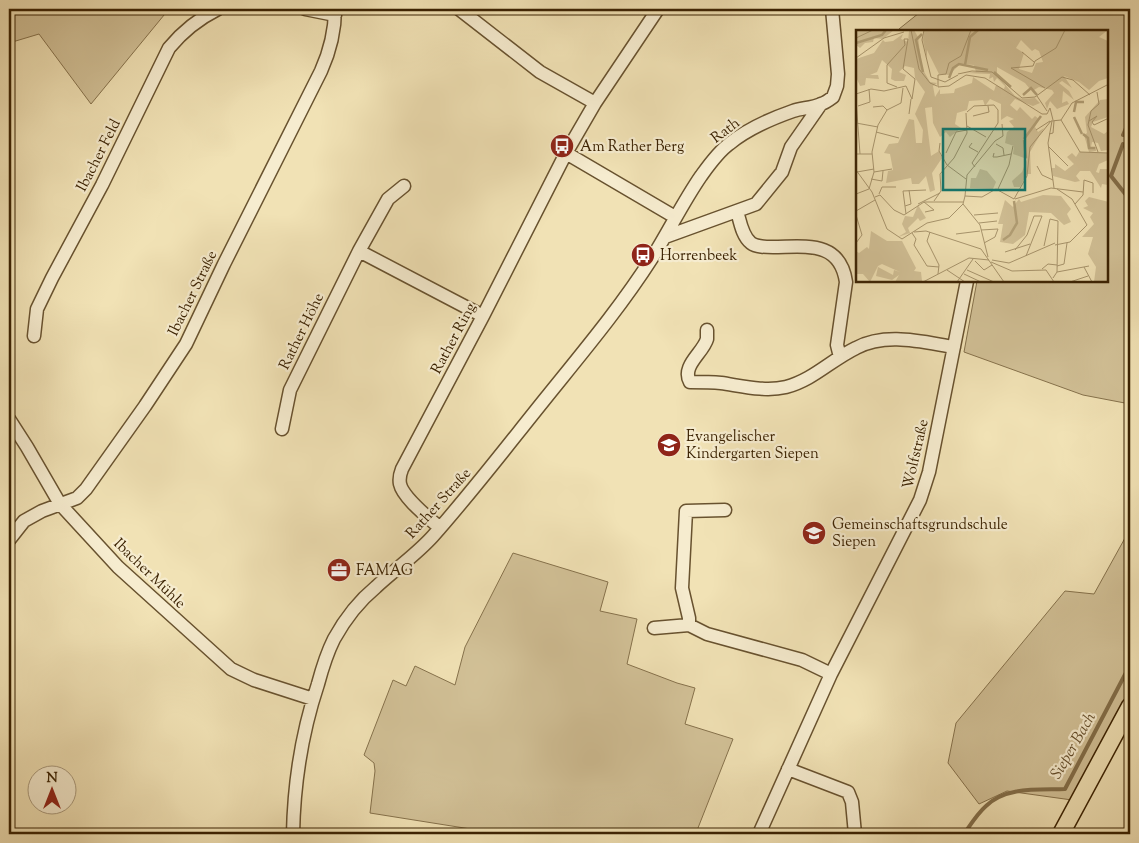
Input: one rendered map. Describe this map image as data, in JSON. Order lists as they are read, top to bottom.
{
  "streets": {
    "street": [
      "Rath",
      "Ibacher Feld",
      "Ibacher Straße",
      "Rather Höhe",
      "Rather Ring",
      "Wolfstraße",
      "Rather Straße",
      "Ibacher Mühle"
    ]
  },
  "crossings": [
    ["Rath", "Rather Straße"],
    ["Ibacher Straße", "Ibacher Mühle"],
    ["Rather Ring", "Rather Straße"],
    ["Rather Straße", "Ibacher Mühle"]
  ],
  "water": ["Sieper Bach"],
  "places": {
    "bus stop": ["Am Rather Berg", "Horrenbeek"],
    "school or university": ["Evangelischer Kindergarten Siepen", "Gemeinschaftsgrundschule Siepen"],
    "office": ["FAMAG"]
  },
  "north": "top"
}
